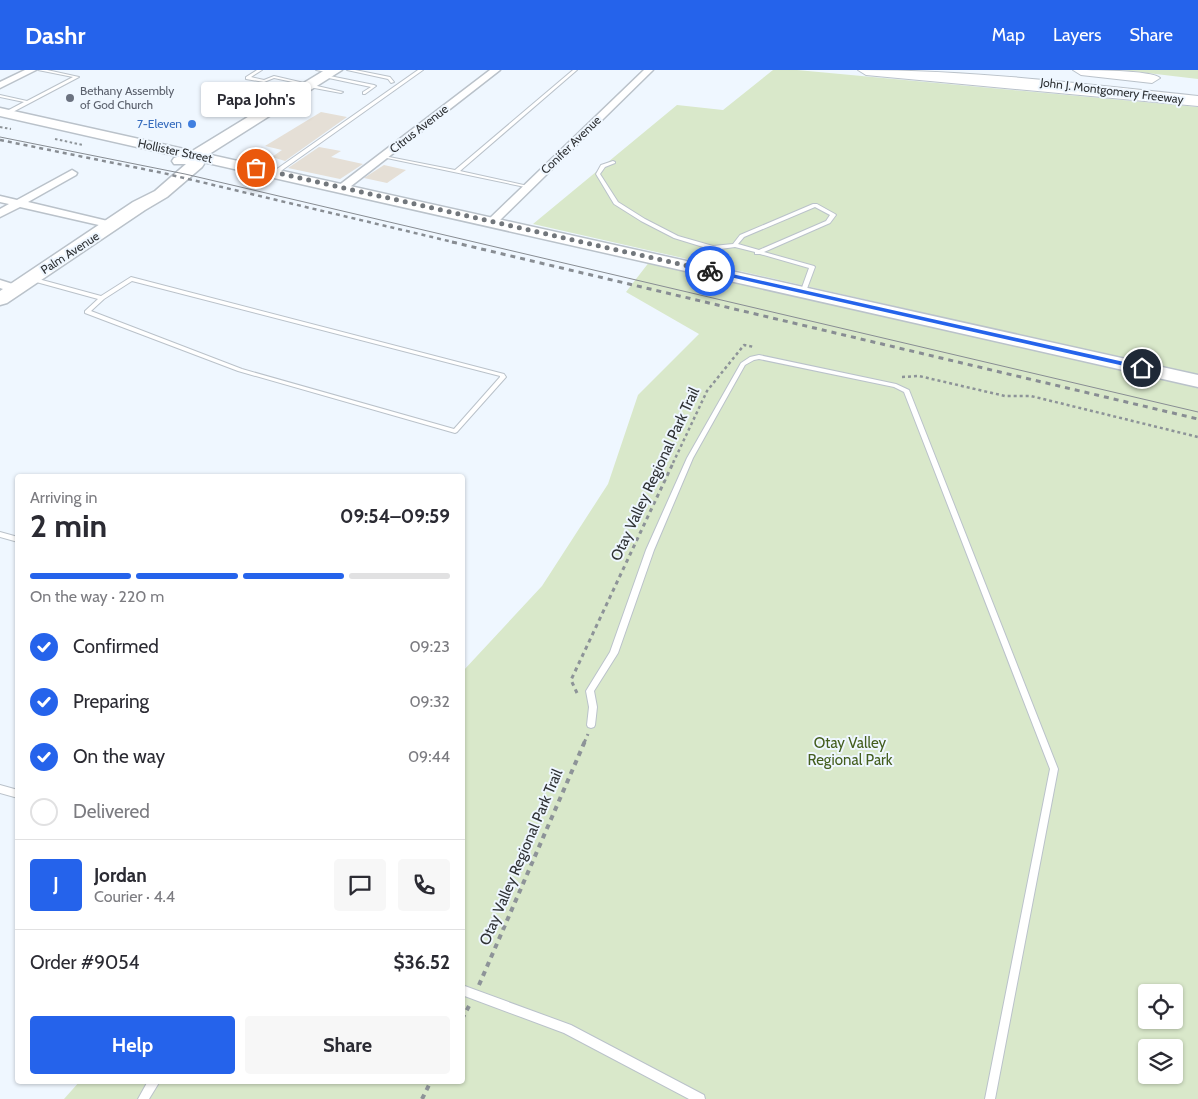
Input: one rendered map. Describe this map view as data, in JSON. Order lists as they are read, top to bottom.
{
  "streets": {
    "highway": ["John J. Montgomery Freeway"],
    "main road": ["Hollister Street", "Palm Avenue"],
    "street": ["Citrus Avenue", "Conifer Avenue"],
    "path": ["Otay Valley Regional Park Trail"]
  },
  "crossings": [
    ["Citrus Avenue", "Hollister Street"],
    ["Conifer Avenue", "Hollister Street"],
    ["Hollister Street", "Palm Avenue"]
  ],
  "parks": ["Otay Valley Regional Park"],
  "places": ["Bethany Assembly of God Church", "7-Eleven", "Papa John's"],
  "page": {
    "header": "Dashr",
    "nav": ["Map", "Layers", "Share"],
    "bubble": "Papa John's",
    "heading": ["2 min", "Arriving in", "09:54–09:59"],
    "panel": [
      "Jordan",
      "Courier · 4.4",
      "Order #9054",
      "$36.52"
    ],
    "bar": "On the way · 220 m",
    "list": [
      ["Confirmed", "09:23"],
      ["Preparing", "09:32"],
      ["On the way", "09:44"],
      "Delivered"
    ],
    "round": "J",
    "buttons": ["Help", "Share"]
  }
}
